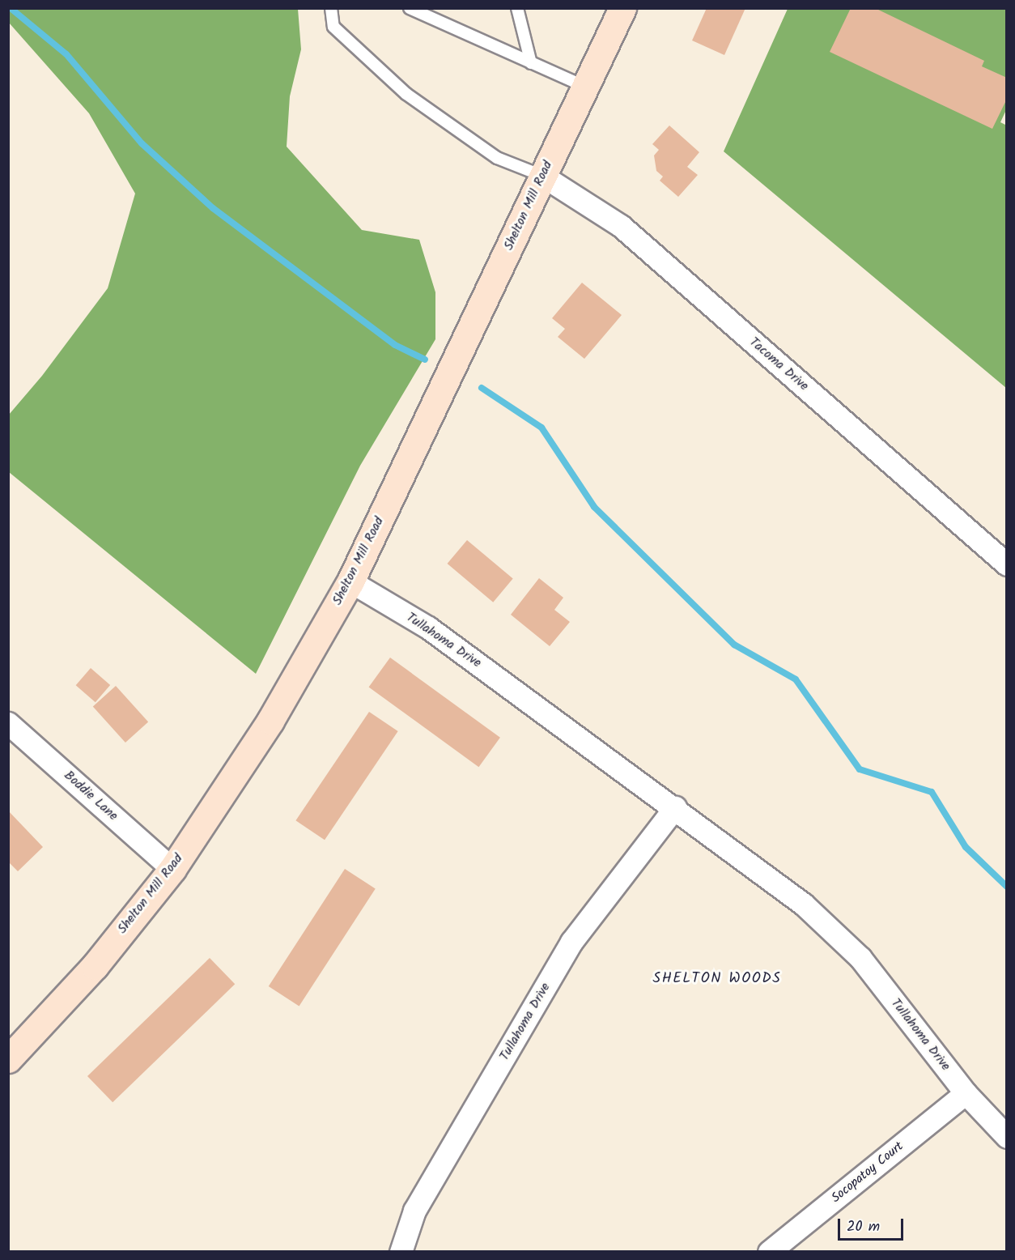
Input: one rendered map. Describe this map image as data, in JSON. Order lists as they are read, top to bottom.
{
  "streets": {
    "street": [
      "Shelton Mill Road",
      "Tacoma Drive",
      "Tullahoma Drive",
      "Boddie Lane",
      "Socopatoy Court"
    ]
  },
  "crossings": [
    ["Shelton Mill Road", "Tacoma Drive"],
    ["Shelton Mill Road", "Tullahoma Drive"],
    ["Shelton Mill Road", "Boddie Lane"],
    ["Tullahoma Drive", "Socopatoy Court"]
  ],
  "districts": ["SHELTON WOODS"],
  "scale_bar": "20 m"
}
